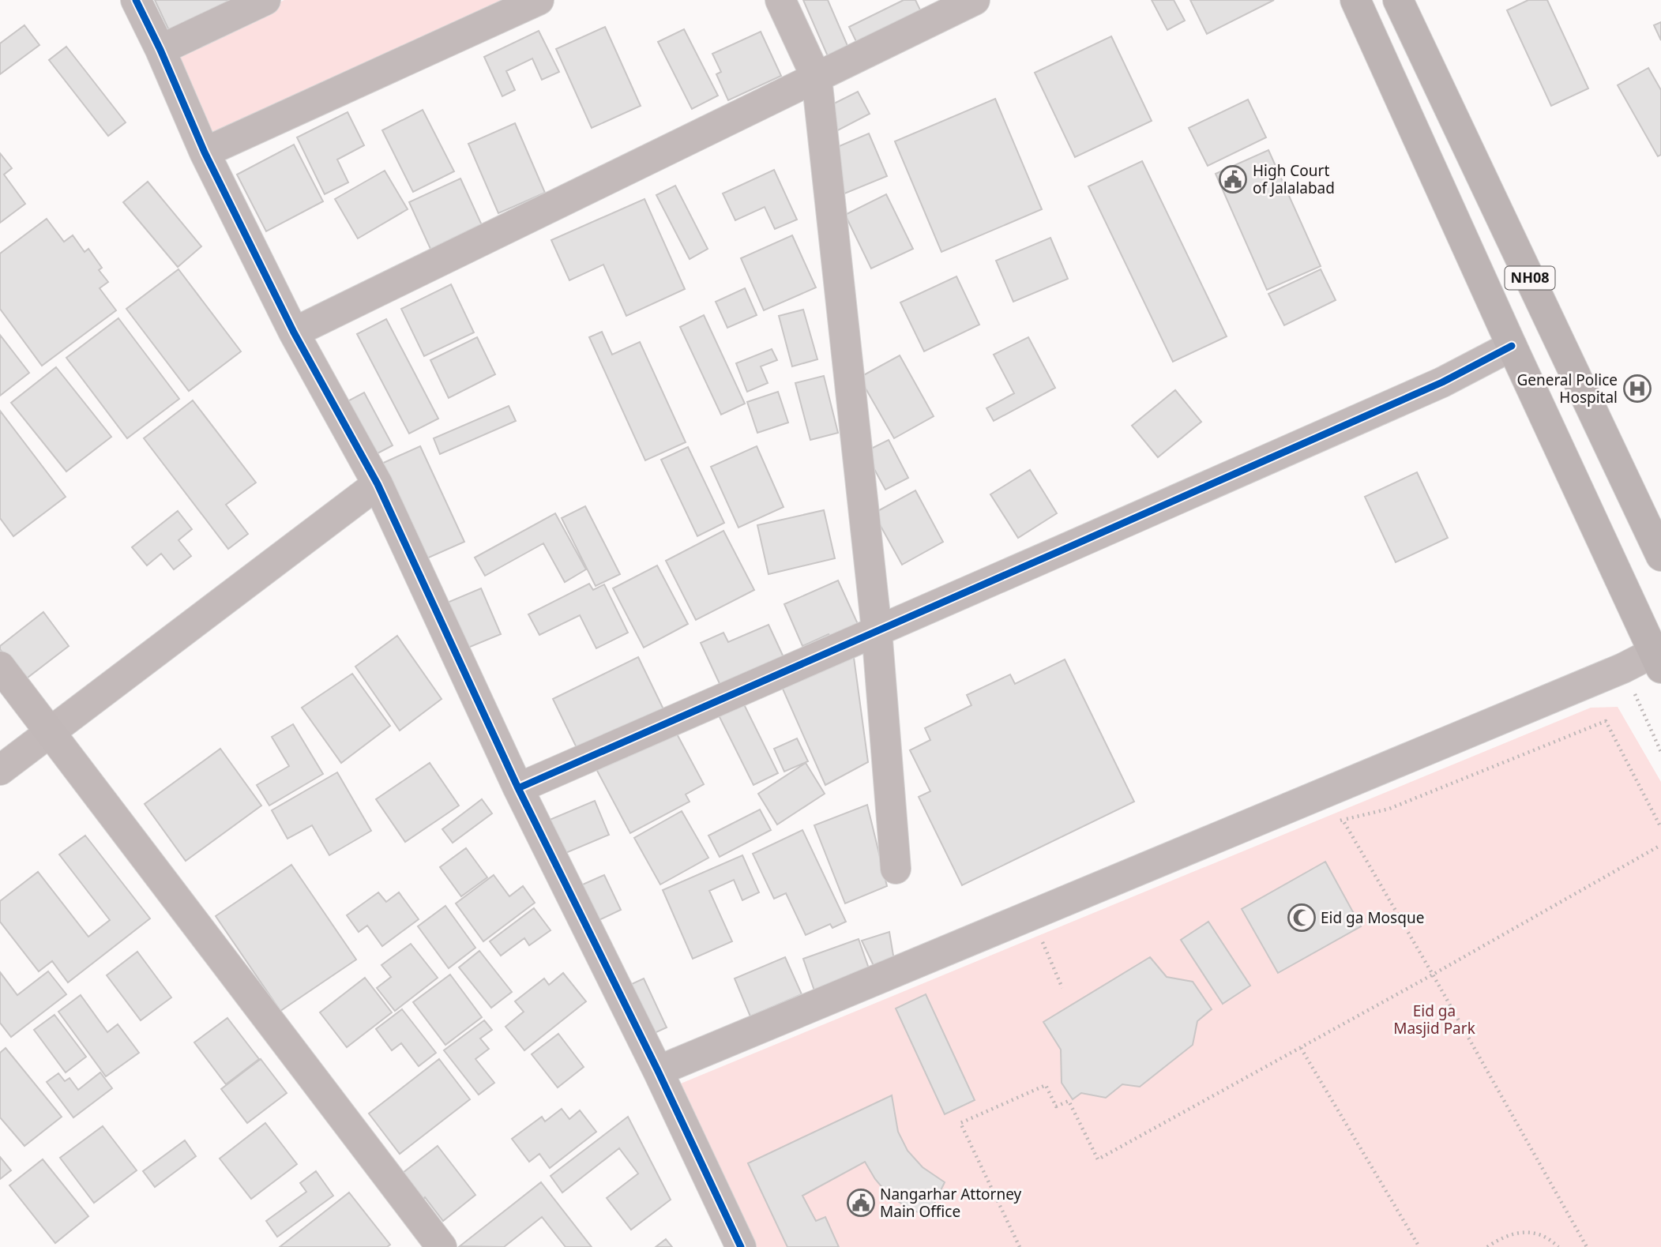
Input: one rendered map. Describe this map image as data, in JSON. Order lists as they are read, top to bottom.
{
  "streets": {
    "highway": ["NH08"]
  },
  "parks": ["Eid ga Masjid Park"],
  "places": {
    "public building": ["High Court of Jalalabad", "Nangarhar Attorney Main Office"],
    "hospital": ["General Police Hospital"],
    "mosque": ["Eid ga Mosque"]
  }
}
